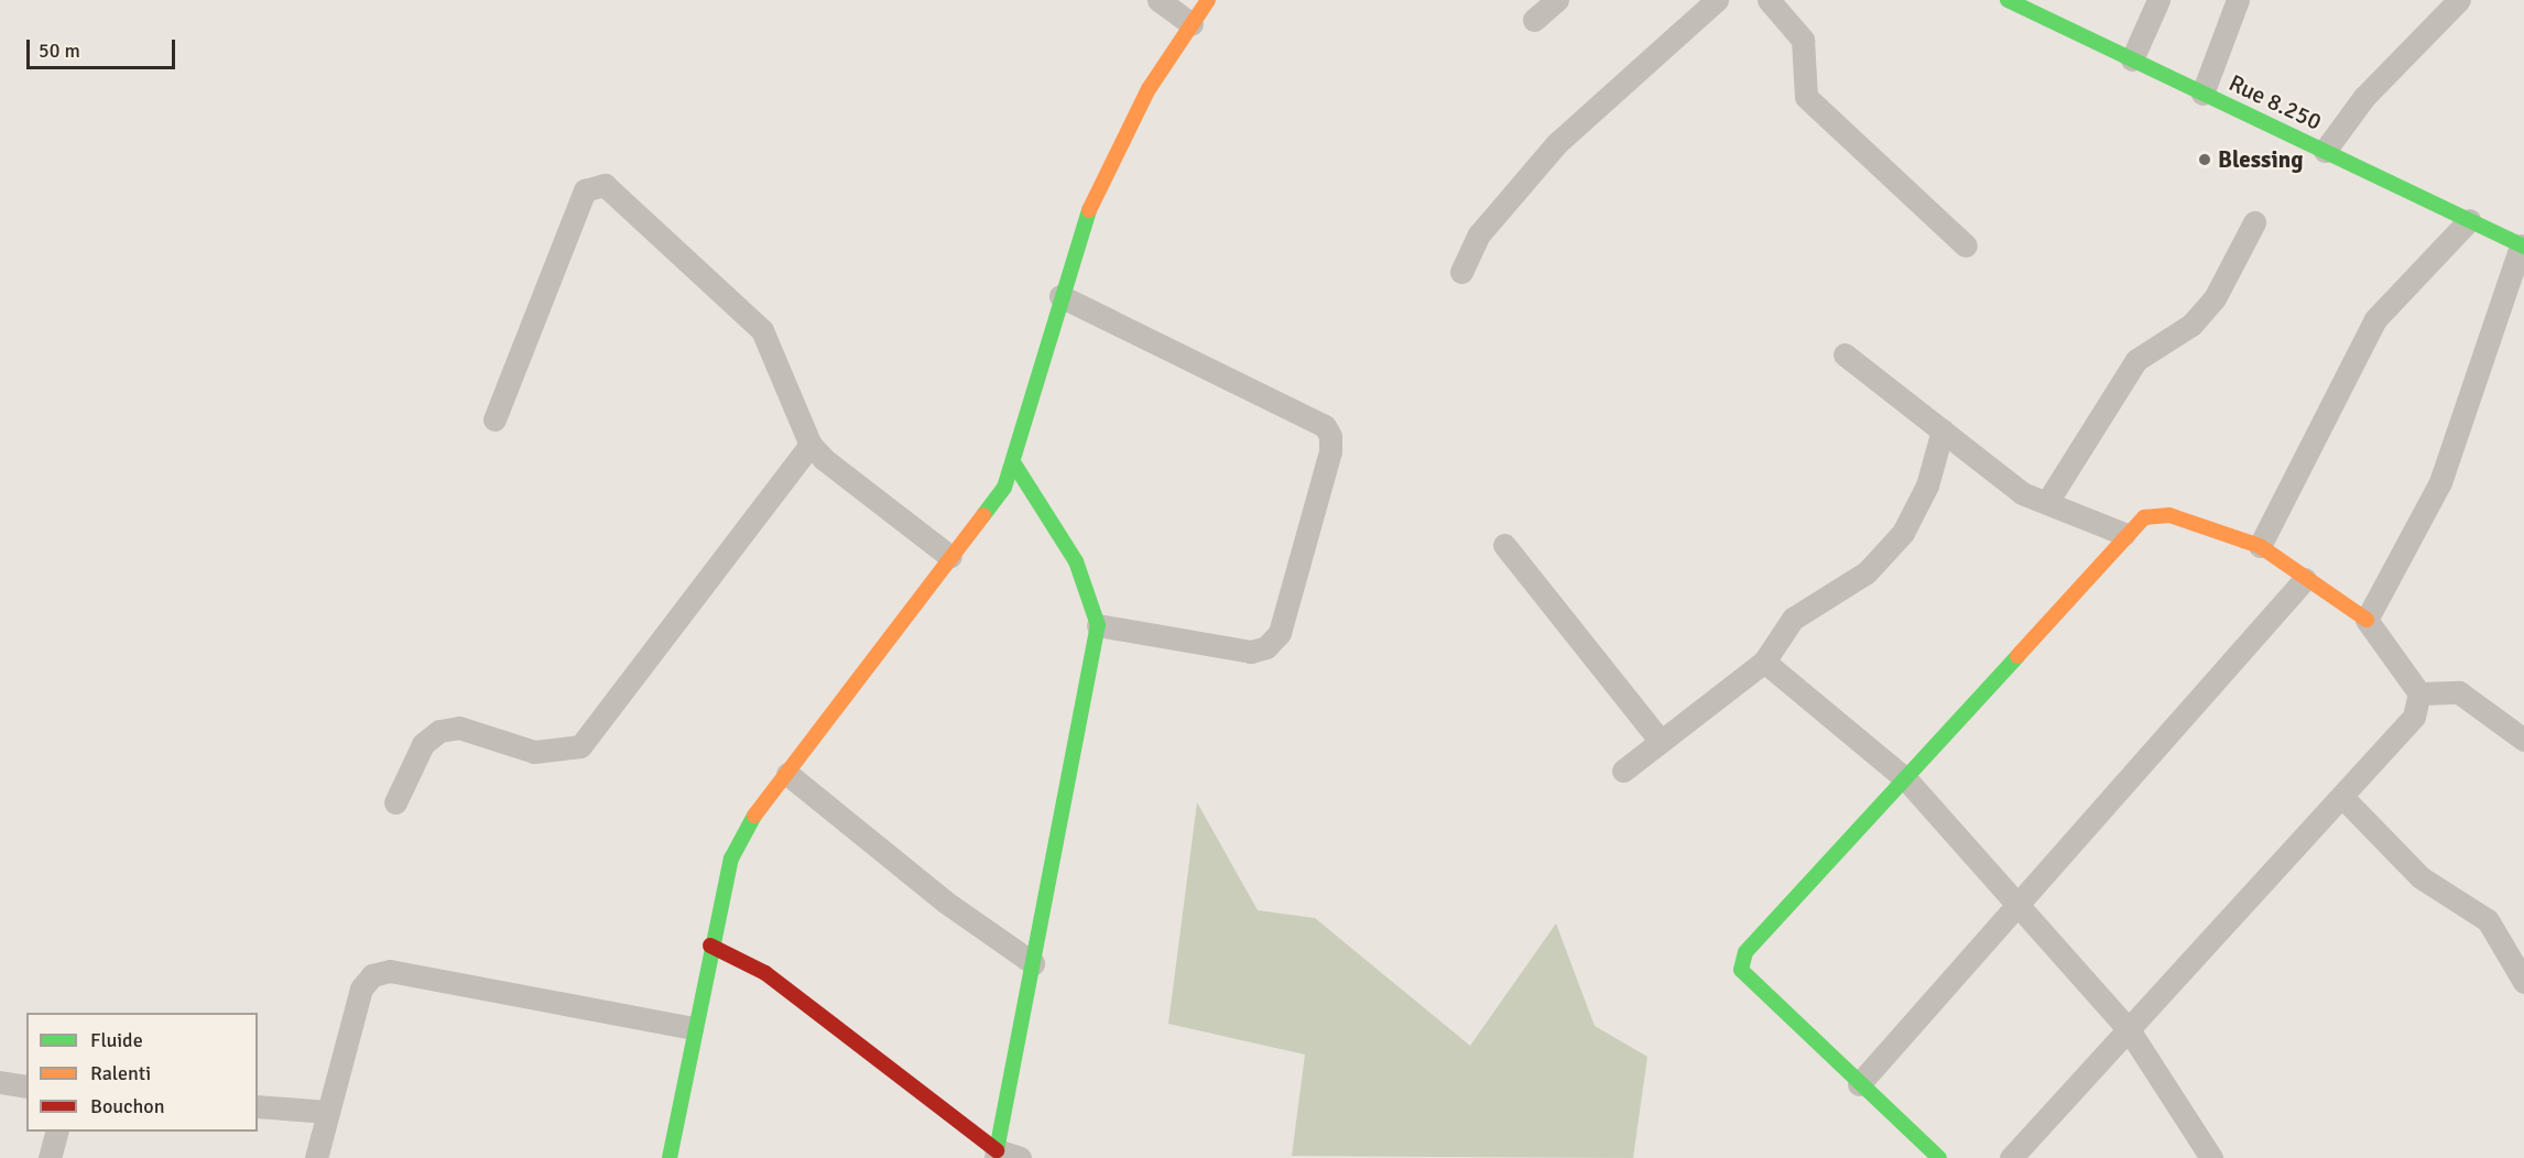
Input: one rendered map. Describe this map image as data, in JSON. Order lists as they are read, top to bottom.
{
  "streets": {
    "main road": ["Rue 8.250"]
  },
  "places": ["Blessing"],
  "legend": ["Fluide", "Ralenti", "Bouchon"],
  "scale_bar": "50 m"
}
